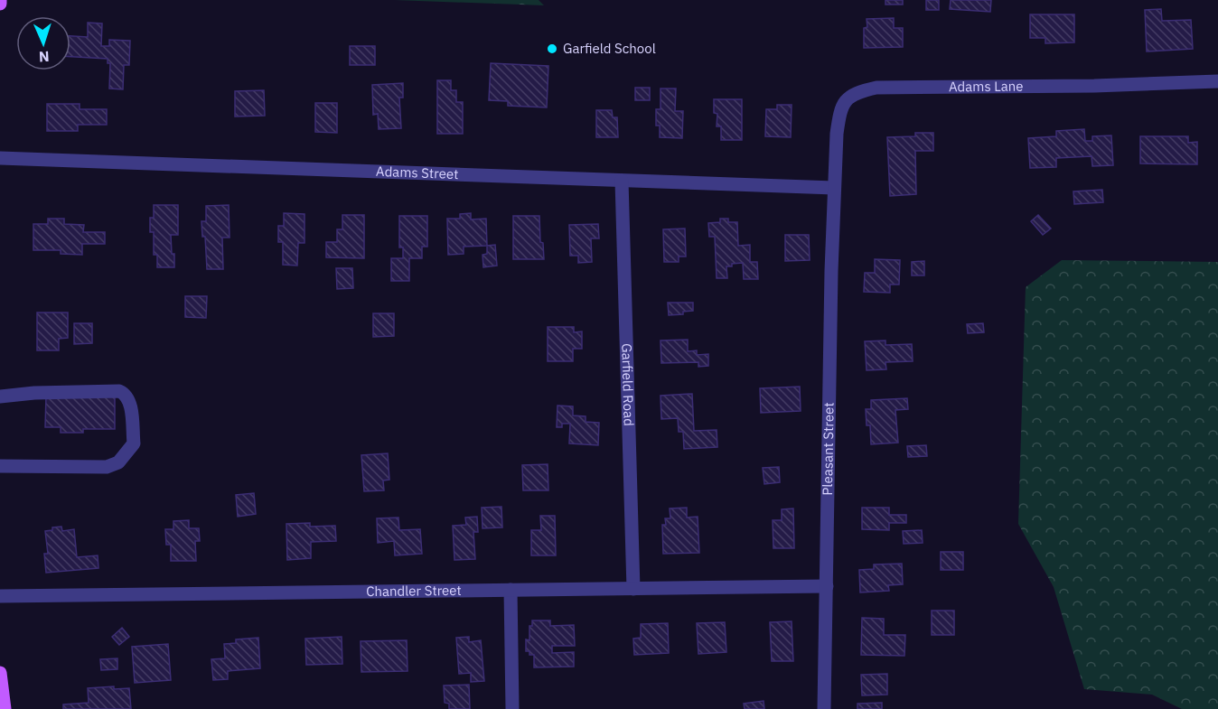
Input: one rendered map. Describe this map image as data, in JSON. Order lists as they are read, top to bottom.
{
  "streets": {
    "street": [
      "Adams Lane",
      "Adams Street",
      "Garfield Road",
      "Pleasant Street",
      "Chandler Street"
    ]
  },
  "crossings": [
    ["Adams Lane", "Adams Street"],
    ["Adams Lane", "Pleasant Street"],
    ["Adams Street", "Garfield Road"],
    ["Adams Street", "Pleasant Street"],
    ["Garfield Road", "Chandler Street"],
    ["Pleasant Street", "Chandler Street"]
  ],
  "places": ["Garfield School"],
  "north": "bottom"
}
